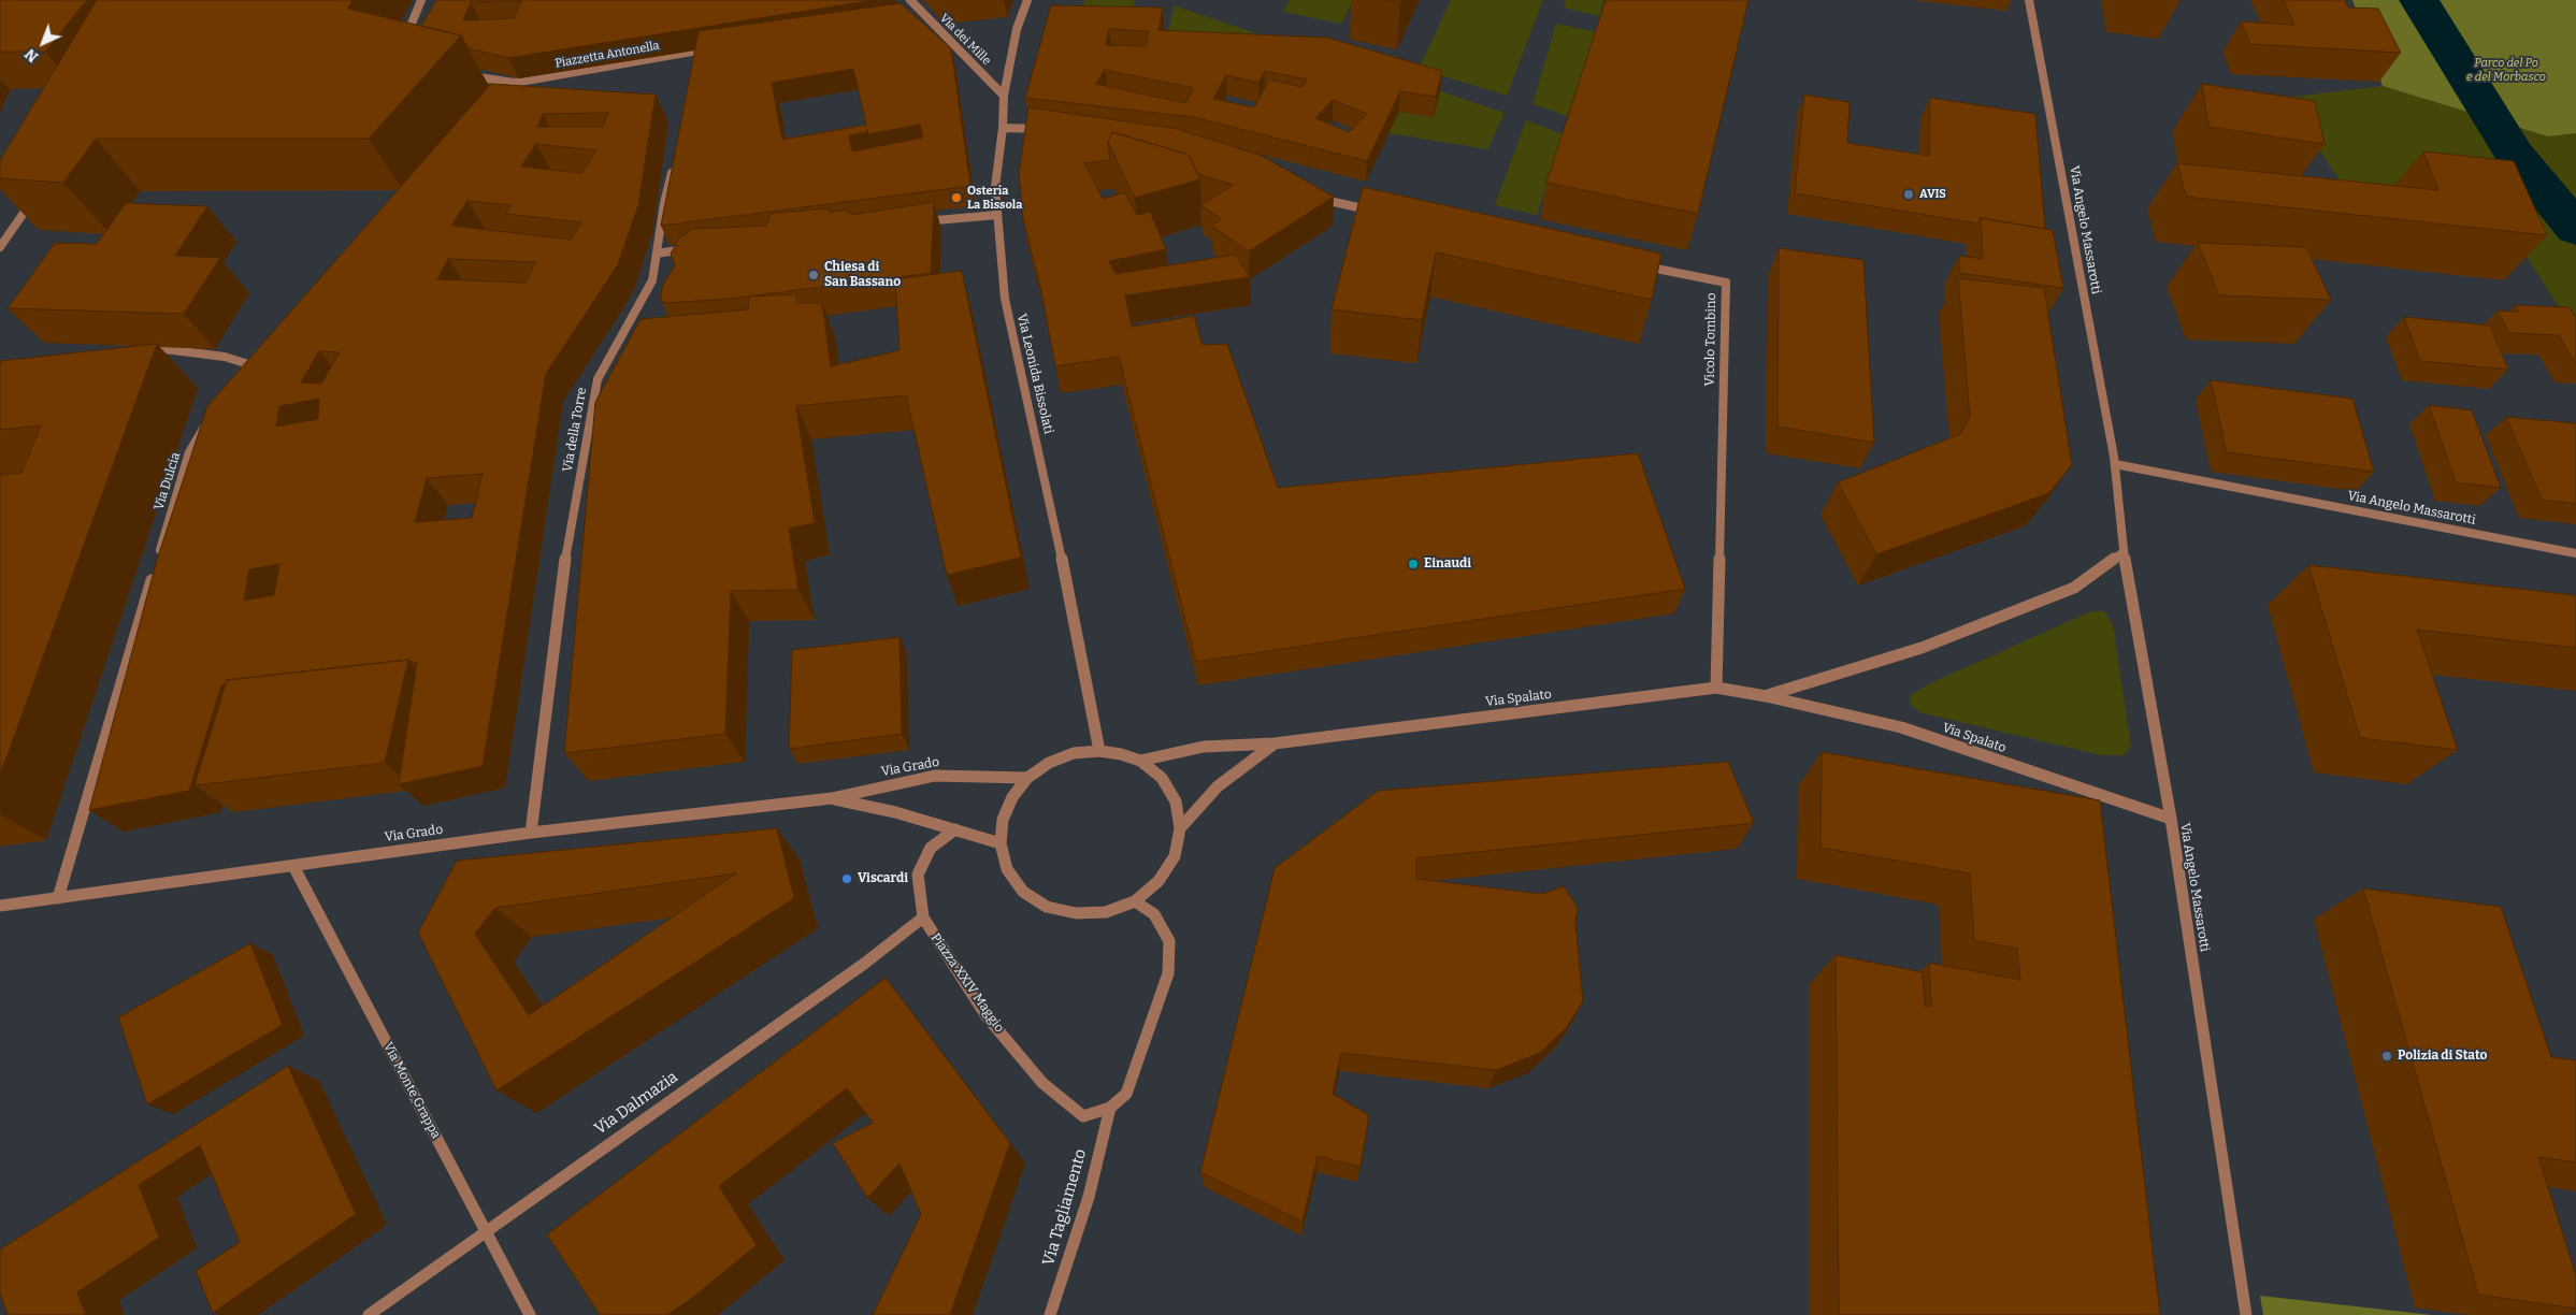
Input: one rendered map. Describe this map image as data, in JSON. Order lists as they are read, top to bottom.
{
  "streets": {
    "street": [
      "Via dei Mille",
      "Piazzetta Antonella",
      "Via Angelo Massarotti",
      "Vicolo Tombino",
      "Via Leonida Bissolati",
      "Via della Torre",
      "Via Dulcia",
      "Via Spalato",
      "Via Grado",
      "Piazza XXIV Maggio",
      "Via Monte Grappa",
      "Via Dalmazia",
      "Via Tagliamento"
    ]
  },
  "crossings": [
    ["Via dei Mille", "Via Leonida Bissolati"],
    ["Via Angelo Massarotti", "Via Spalato"],
    ["Vicolo Tombino", "Via Spalato"],
    ["Via Leonida Bissolati", "Via Spalato"],
    ["Via Leonida Bissolati", "Via Grado"],
    ["Via della Torre", "Via Grado"],
    ["Via Dulcia", "Via Grado"],
    ["Via Spalato", "Via Grado"],
    ["Via Grado", "Piazza XXIV Maggio"],
    ["Via Grado", "Via Monte Grappa"],
    ["Piazza XXIV Maggio", "Via Dalmazia"],
    ["Piazza XXIV Maggio", "Via Tagliamento"],
    ["Via Monte Grappa", "Via Dalmazia"]
  ],
  "parks": ["Parco del Po e del Morbasco"],
  "places": [
    "AVIS",
    "Osteria La Bissola",
    "Chiesa di San Bassano",
    "Einaudi",
    "Viscardi",
    "Polizia di Stato"
  ],
  "north": "bottom left"
}
